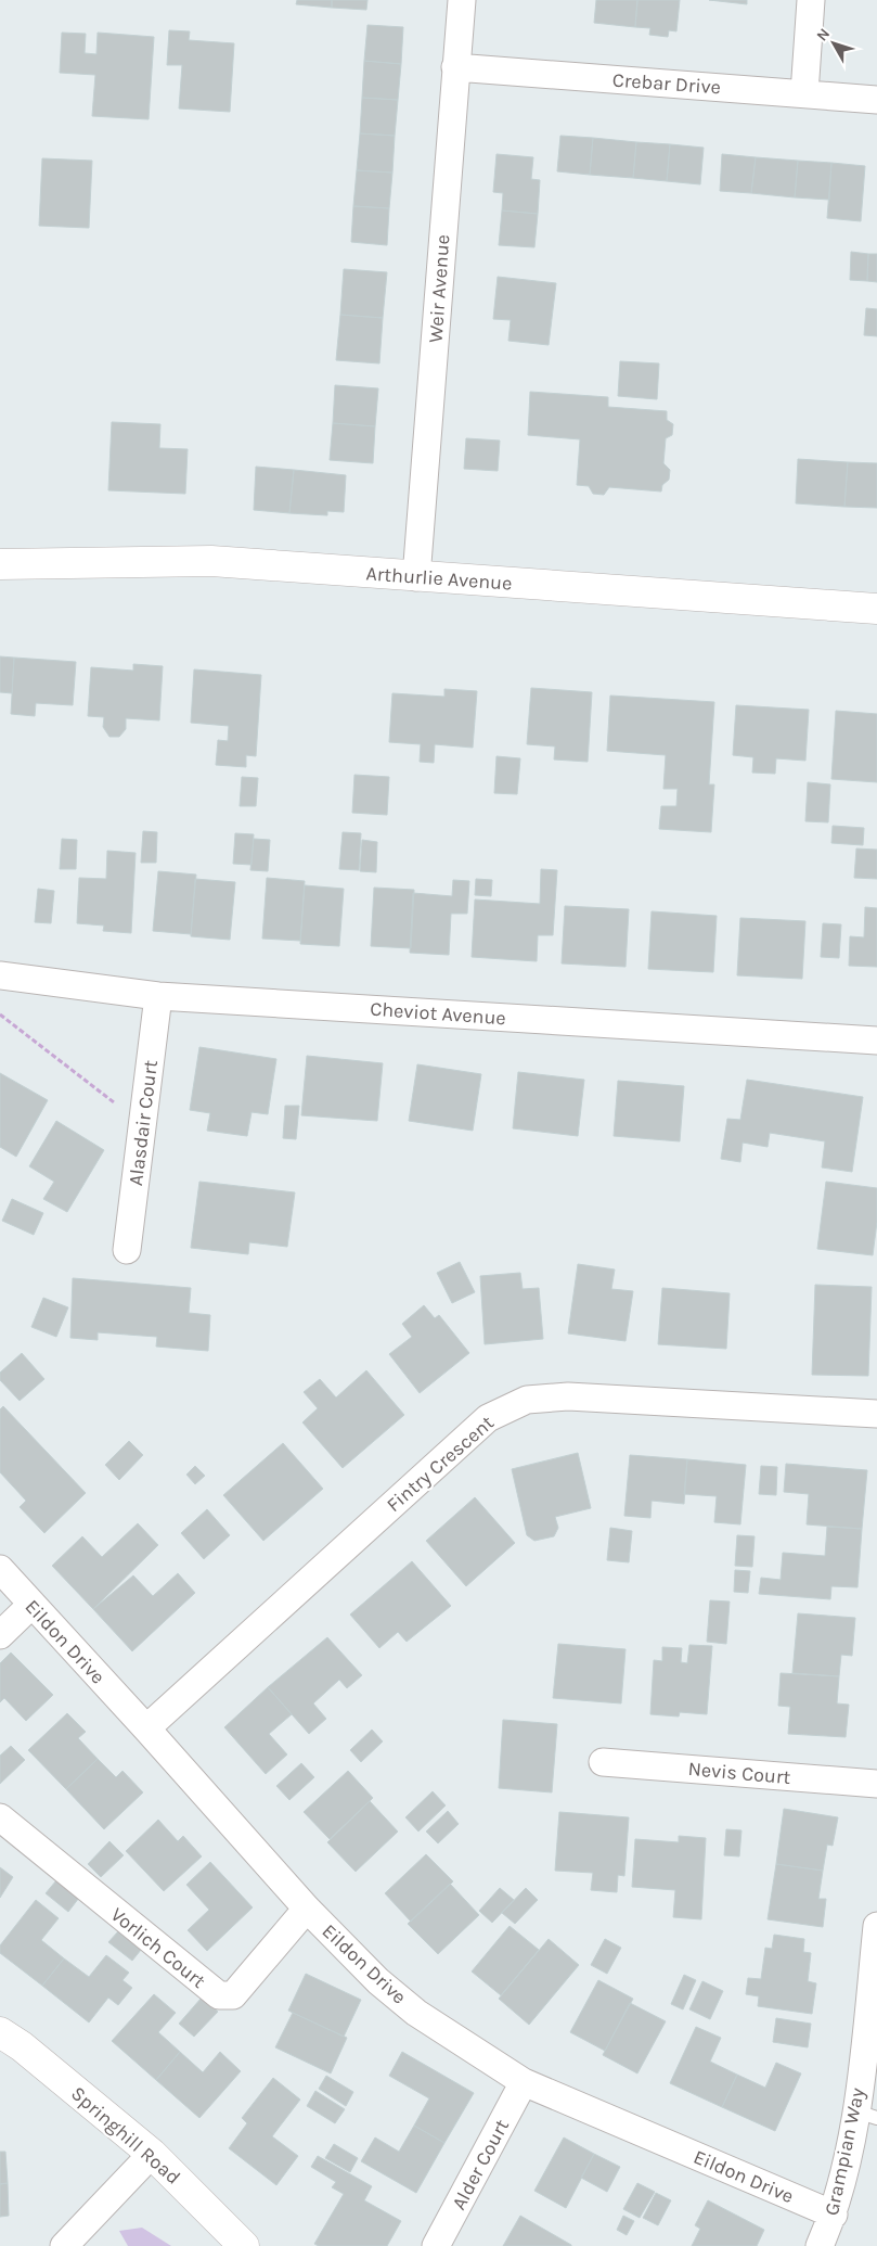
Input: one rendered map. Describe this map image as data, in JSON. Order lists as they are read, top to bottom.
{
  "streets": {
    "street": [
      "Crebar Drive",
      "Weir Avenue",
      "Arthurlie Avenue",
      "Cheviot Avenue",
      "Alasdair Court",
      "Fintry Crescent",
      "Eildon Drive",
      "Nevis Court",
      "Vorlich Court",
      "Springhill Road",
      "Grampian Way",
      "Alder Court"
    ]
  },
  "crossings": [
    ["Crebar Drive", "Weir Avenue"],
    ["Weir Avenue", "Arthurlie Avenue"],
    ["Cheviot Avenue", "Alasdair Court"],
    ["Fintry Crescent", "Eildon Drive"],
    ["Eildon Drive", "Vorlich Court"],
    ["Eildon Drive", "Grampian Way"],
    ["Eildon Drive", "Alder Court"]
  ],
  "north": "top left"
}
